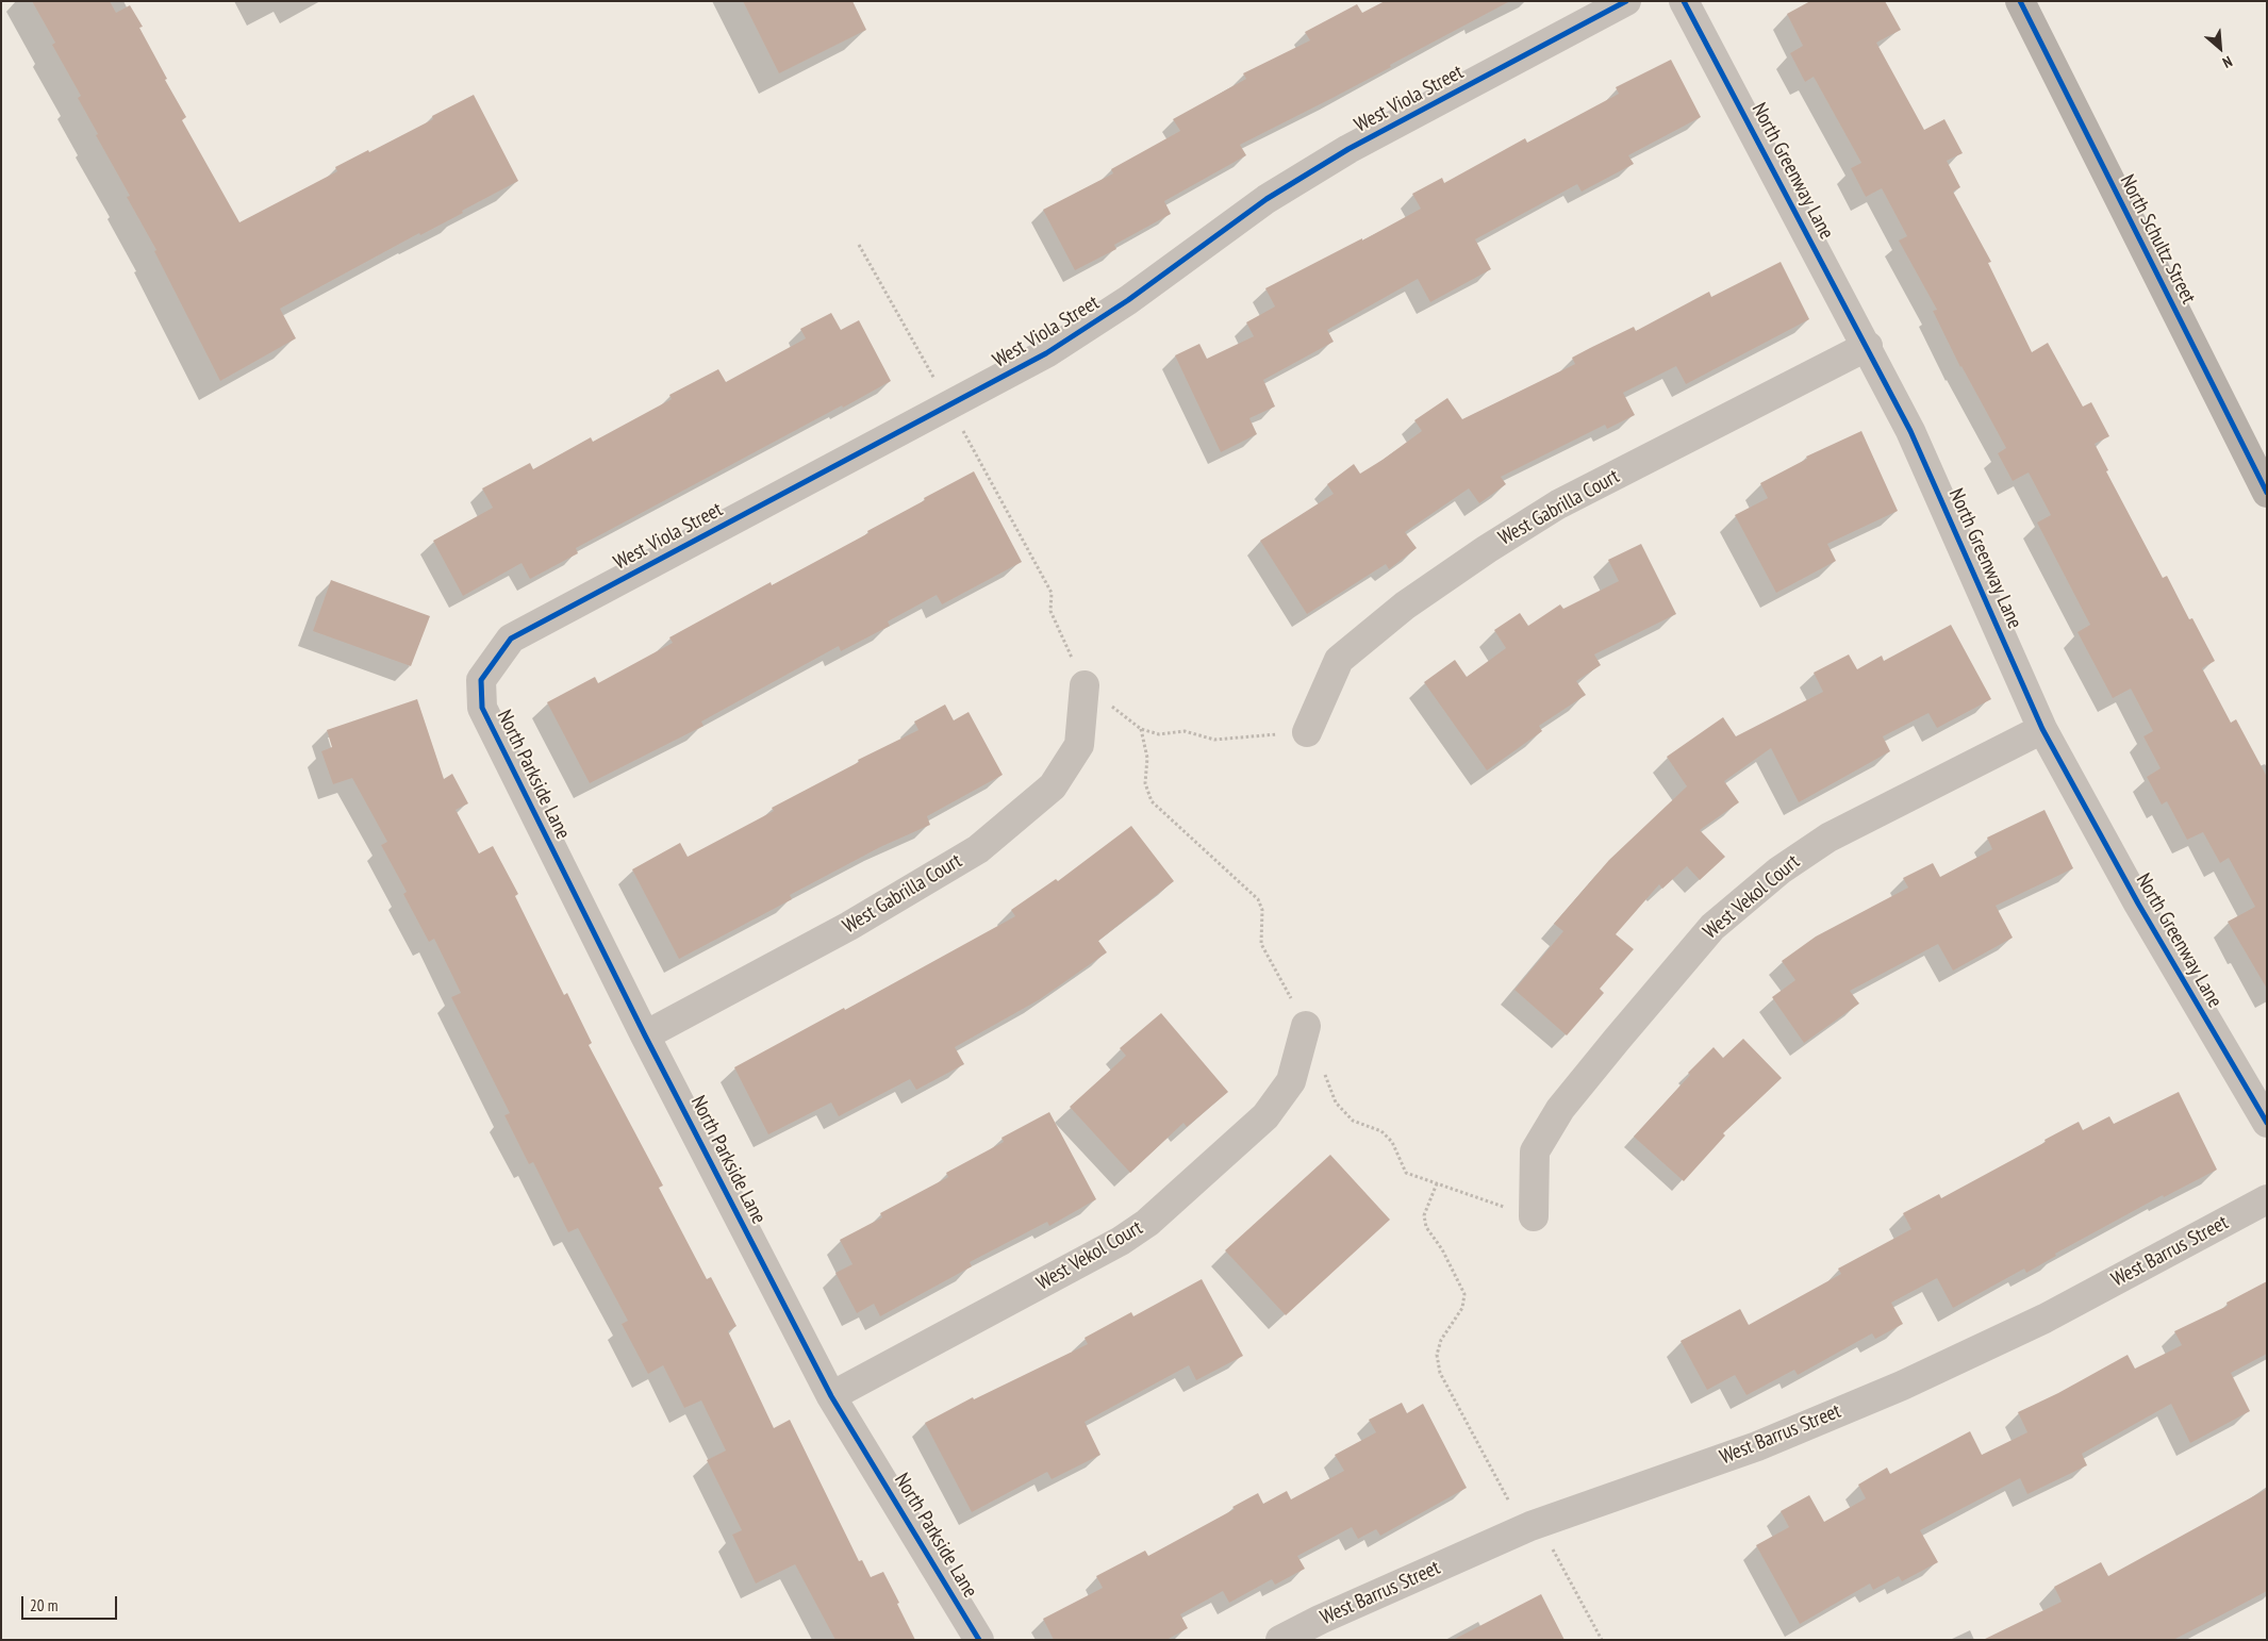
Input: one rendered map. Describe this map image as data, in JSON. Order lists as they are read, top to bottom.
{
  "streets": {
    "street": [
      "West Viola Street",
      "North Greenway Lane",
      "North Schultz Street",
      "West Gabrilla Court",
      "North Parkside Lane",
      "West Vekol Court",
      "West Barrus Street"
    ]
  },
  "crossings": [
    ["West Viola Street", "North Parkside Lane"],
    ["North Greenway Lane", "West Gabrilla Court"],
    ["North Greenway Lane", "West Vekol Court"],
    ["West Gabrilla Court", "North Parkside Lane"],
    ["North Parkside Lane", "West Vekol Court"]
  ],
  "scale_bar": "20 m",
  "north": "bottom right"
}
